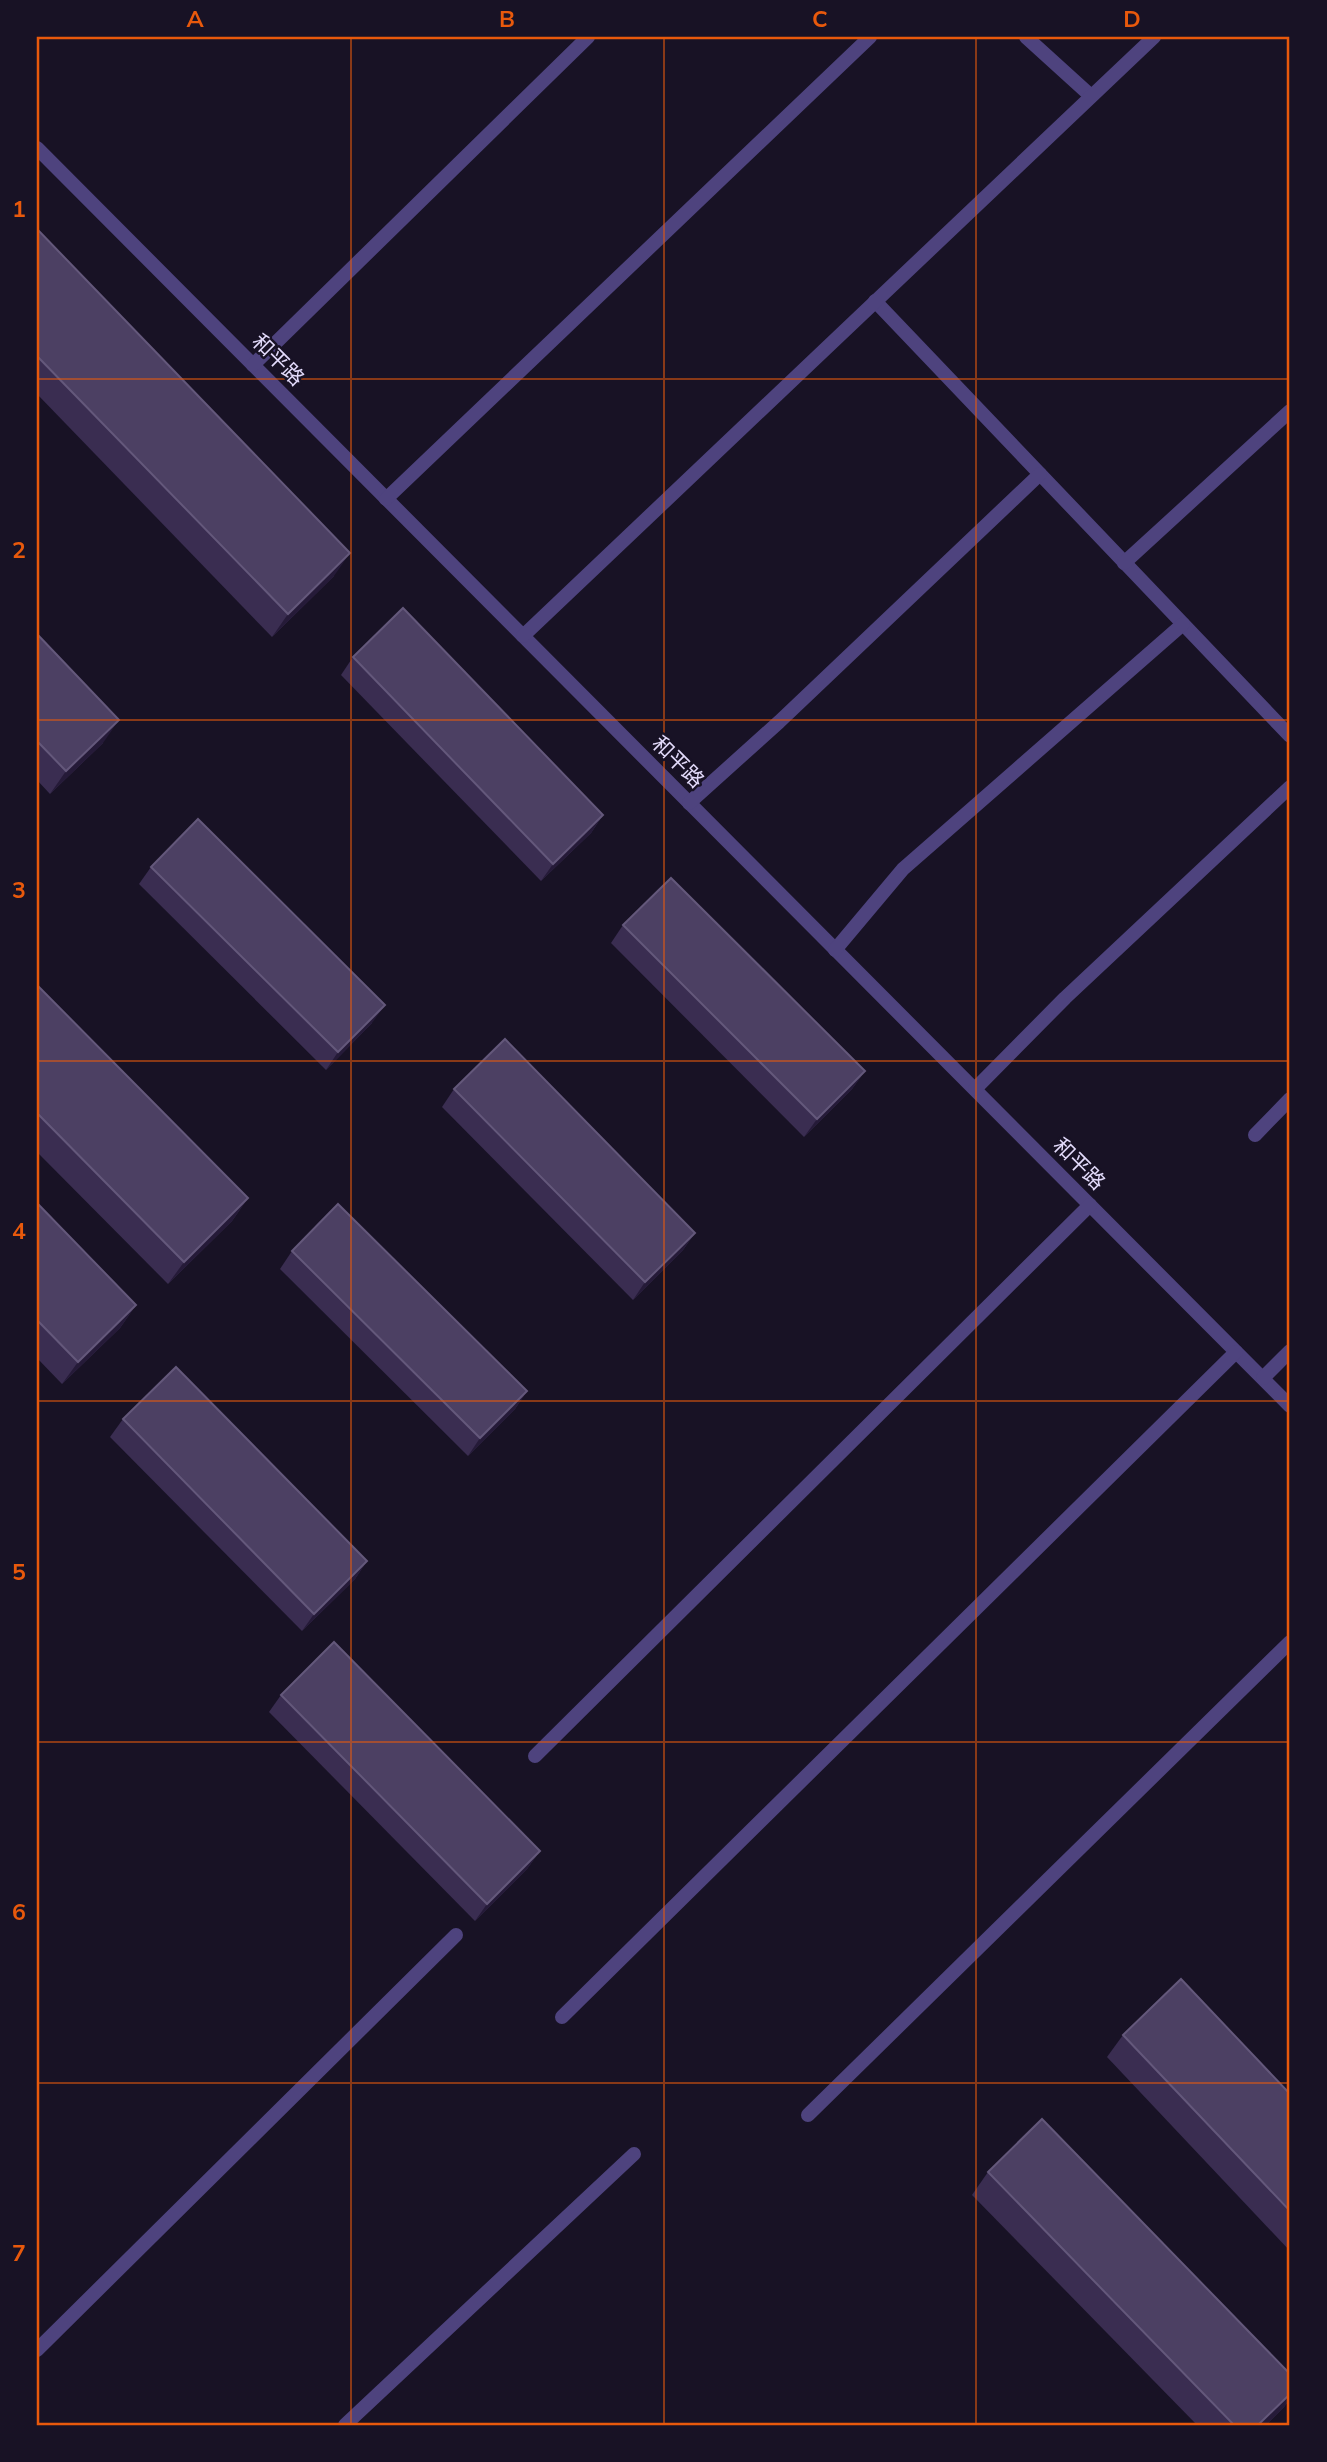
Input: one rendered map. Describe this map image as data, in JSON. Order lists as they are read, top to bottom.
{
  "streets": {
    "street": ["和平路"]
  },
  "grid": {
    "columns": [
      "A",
      "B",
      "C",
      "D"
    ],
    "rows": [
      "1",
      "2",
      "3",
      "4",
      "5",
      "6",
      "7"
    ]
  }
}
